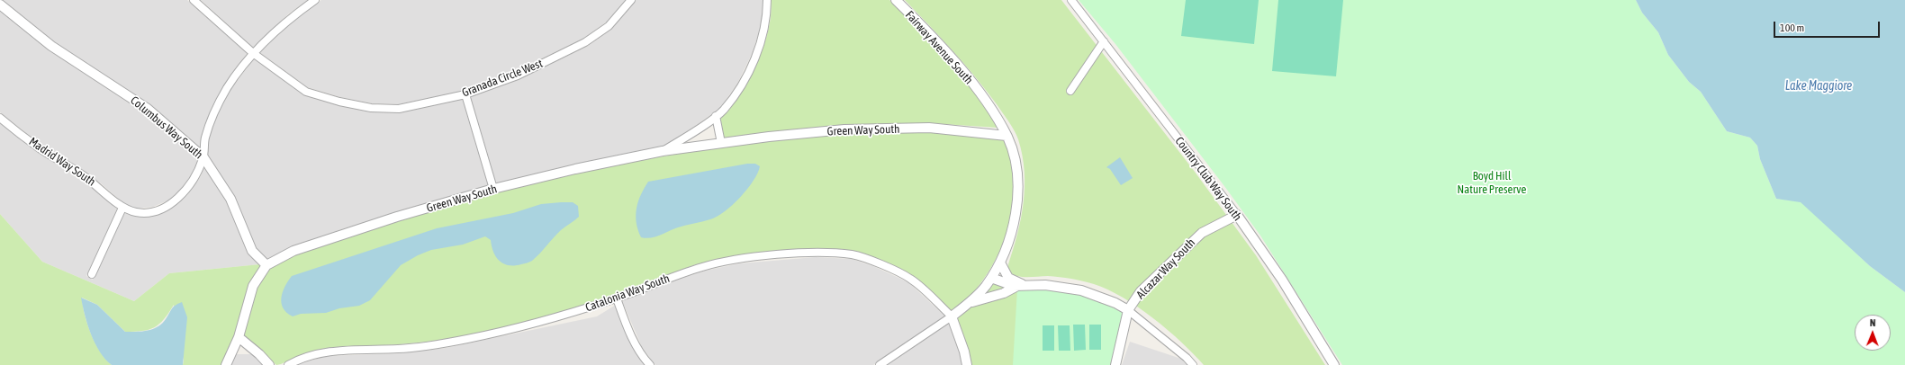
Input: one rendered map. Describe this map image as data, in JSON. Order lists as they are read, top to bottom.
{
  "streets": {
    "street": [
      "Fairway Avenue South",
      "Granada Circle West",
      "Columbus Way South",
      "Green Way South",
      "Madrid Way South",
      "Country Club Way South",
      "Alcazar Way South",
      "Catalonia Way South"
    ]
  },
  "crossings": [
    ["Fairway Avenue South", "Green Way South"],
    ["Fairway Avenue South", "Catalonia Way South"],
    ["Granada Circle West", "Madrid Way South"],
    ["Columbus Way South", "Green Way South"],
    ["Columbus Way South", "Madrid Way South"],
    ["Country Club Way South", "Alcazar Way South"]
  ],
  "water": ["Lake Maggiore"],
  "parks": ["Boyd Hill Nature Preserve"],
  "scale_bar": "100 m",
  "north": "top"
}
